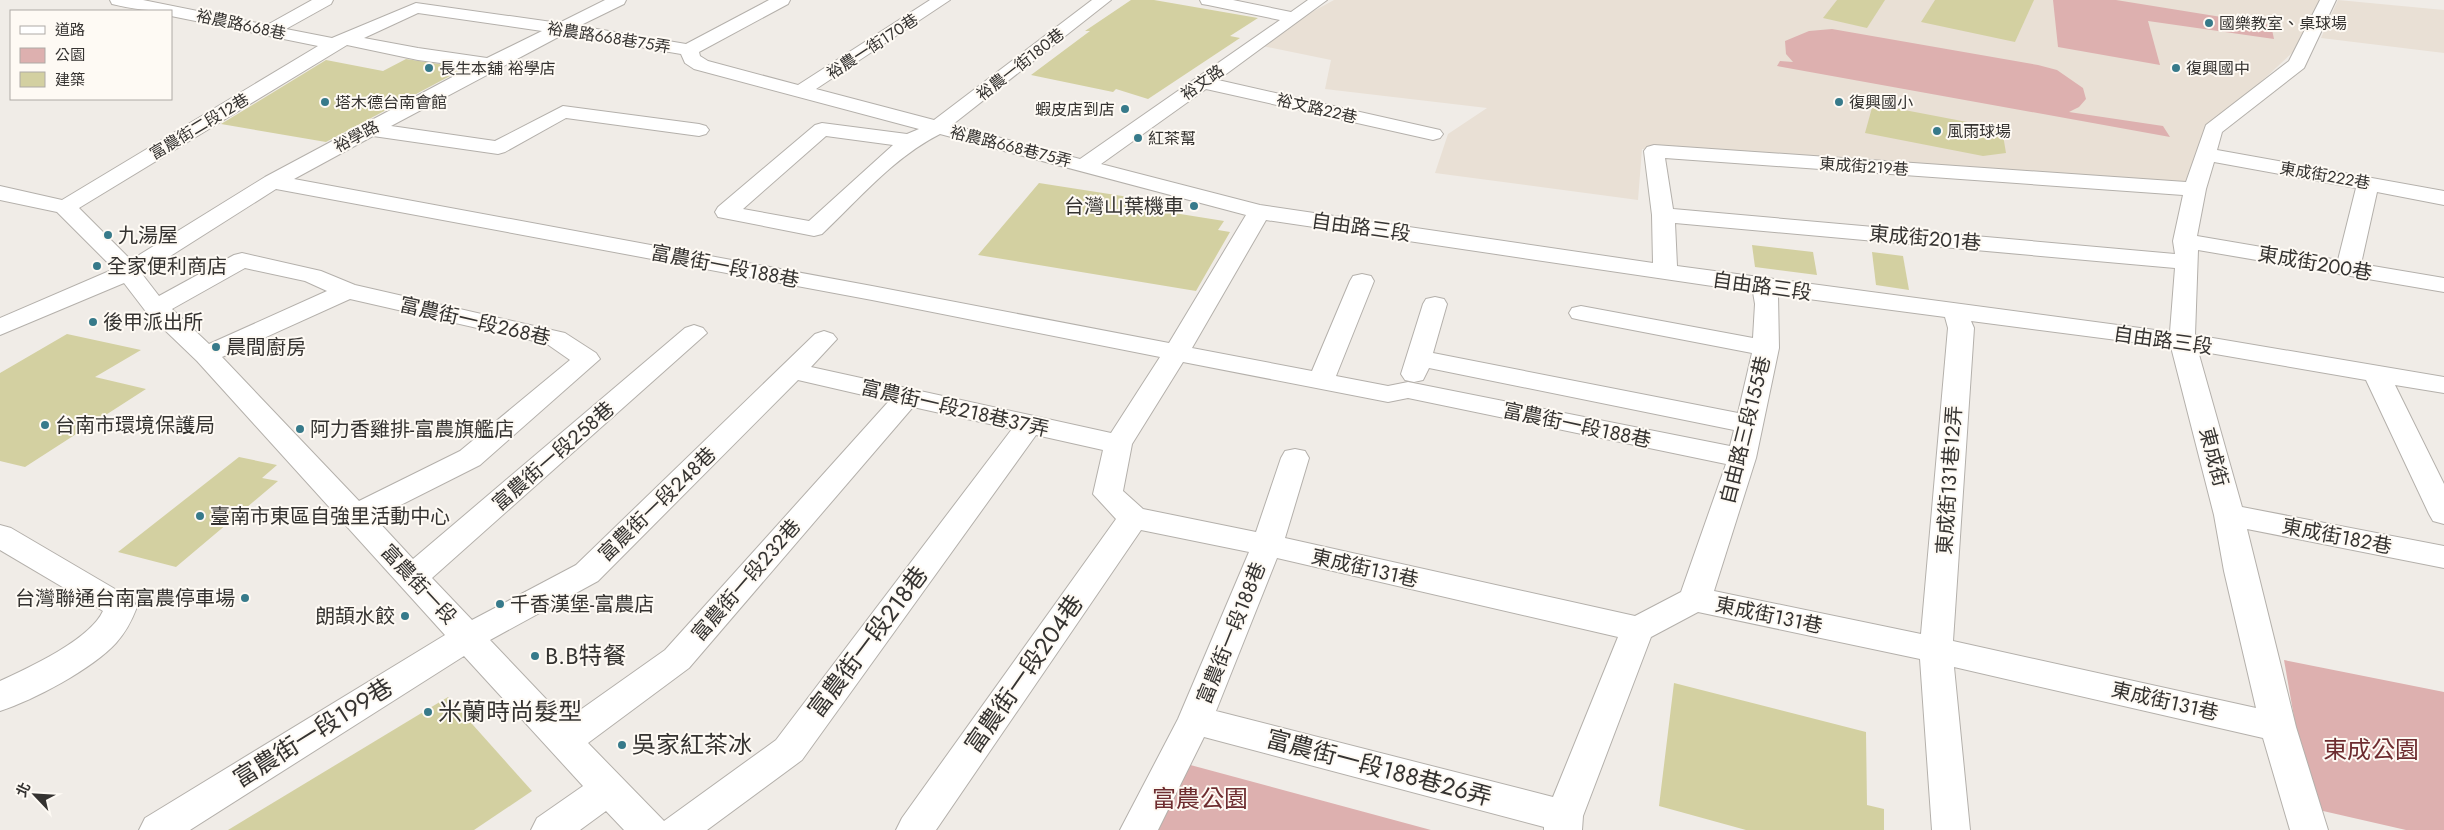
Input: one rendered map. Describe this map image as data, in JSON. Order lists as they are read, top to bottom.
{
  "streets": {
    "street": [
      "裕農路668巷",
      "裕農路668巷75弄",
      "裕農一街170巷",
      "裕農一街180巷",
      "裕文路",
      "裕文路22巷",
      "富農街二段12巷",
      "裕學路",
      "東成街219巷",
      "東成街222巷",
      "自由路三段",
      "東成街201巷",
      "東成街200巷",
      "富農街一段188巷",
      "富農街一段268巷",
      "富農街一段218巷37弄",
      "自由路三段155巷",
      "富農街一段258巷",
      "東成街",
      "東成街131巷12弄",
      "富農街一段248巷",
      "東成街182巷",
      "東成街131巷",
      "富農街一段232巷",
      "富農街一段",
      "富農街一段218巷",
      "富農街一段204巷",
      "富農街一段199巷",
      "富農街一段188巷26弄"
    ]
  },
  "crossings": [
    ["裕農路668巷", "富農街二段12巷"],
    ["裕農路668巷", "裕學路"],
    ["裕農路668巷75弄", "裕農一街170巷"],
    ["裕農路668巷75弄", "裕農一街180巷"],
    ["裕農路668巷75弄", "裕文路"],
    ["裕農路668巷75弄", "裕學路"],
    ["裕農路668巷75弄", "自由路三段"],
    ["裕文路", "裕文路22巷"],
    ["裕文路", "自由路三段"],
    ["富農街二段12巷", "富農街一段"],
    ["裕學路", "富農街一段188巷"],
    ["裕學路", "富農街一段"],
    ["東成街219巷", "自由路三段"],
    ["東成街219巷", "東成街201巷"],
    ["東成街219巷", "東成街"],
    ["東成街222巷", "東成街"],
    ["自由路三段", "自由路三段155巷"],
    ["自由路三段", "東成街"],
    ["自由路三段", "東成街131巷12弄"],
    ["東成街201巷", "東成街200巷"],
    ["東成街201巷", "東成街"],
    ["東成街200巷", "東成街"],
    ["富農街一段188巷", "自由路三段155巷"],
    ["富農街一段188巷", "東成街131巷"],
    ["富農街一段188巷", "富農街一段204巷"],
    ["富農街一段188巷", "富農街一段188巷26弄"],
    ["富農街一段268巷", "富農街一段"],
    ["富農街一段218巷37弄", "富農街一段248巷"],
    ["富農街一段218巷37弄", "富農街一段232巷"],
    ["富農街一段218巷37弄", "富農街一段218巷"],
    ["自由路三段155巷", "東成街131巷"],
    ["富農街一段258巷", "富農街一段"],
    ["東成街", "東成街182巷"],
    ["東成街", "東成街131巷"],
    ["東成街131巷12弄", "東成街131巷"],
    ["富農街一段248巷", "富農街一段"],
    ["富農街一段248巷", "富農街一段199巷"],
    ["富農街一段232巷", "富農街一段"],
    ["富農街一段", "富農街一段199巷"]
  ],
  "parks": ["東成公園", "富農公園"],
  "places": [
    "國樂教室、桌球場",
    "長生本舖 裕學店",
    "復興國中",
    "塔木德台南會館",
    "復興國小",
    "蝦皮店到店",
    "風雨球場",
    "紅茶幫",
    "台灣山葉機車",
    "九湯屋",
    "全家便利商店",
    "後甲派出所",
    "晨間廚房",
    "台南市環境保護局",
    "阿力香雞排-富農旗艦店",
    "臺南市東區自強里活動中心",
    "台灣聯通台南富農停車場",
    "千香漢堡-富農店",
    "朗頡水餃",
    "B.B特餐",
    "米蘭時尚髮型",
    "吳家紅茶冰"
  ],
  "legend": ["道路", "公園", "建築"],
  "north": "top left"
}
